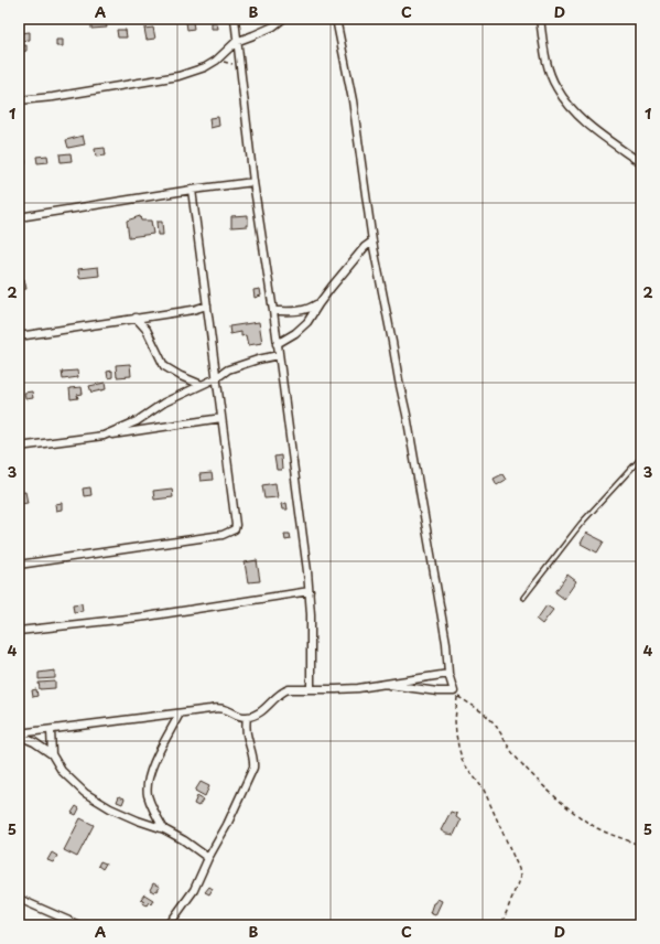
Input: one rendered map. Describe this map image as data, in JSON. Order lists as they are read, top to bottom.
{
  "grid": {
    "columns": [
      "A",
      "B",
      "C",
      "D"
    ],
    "rows": [
      "1",
      "2",
      "3",
      "4",
      "5"
    ]
  }
}
